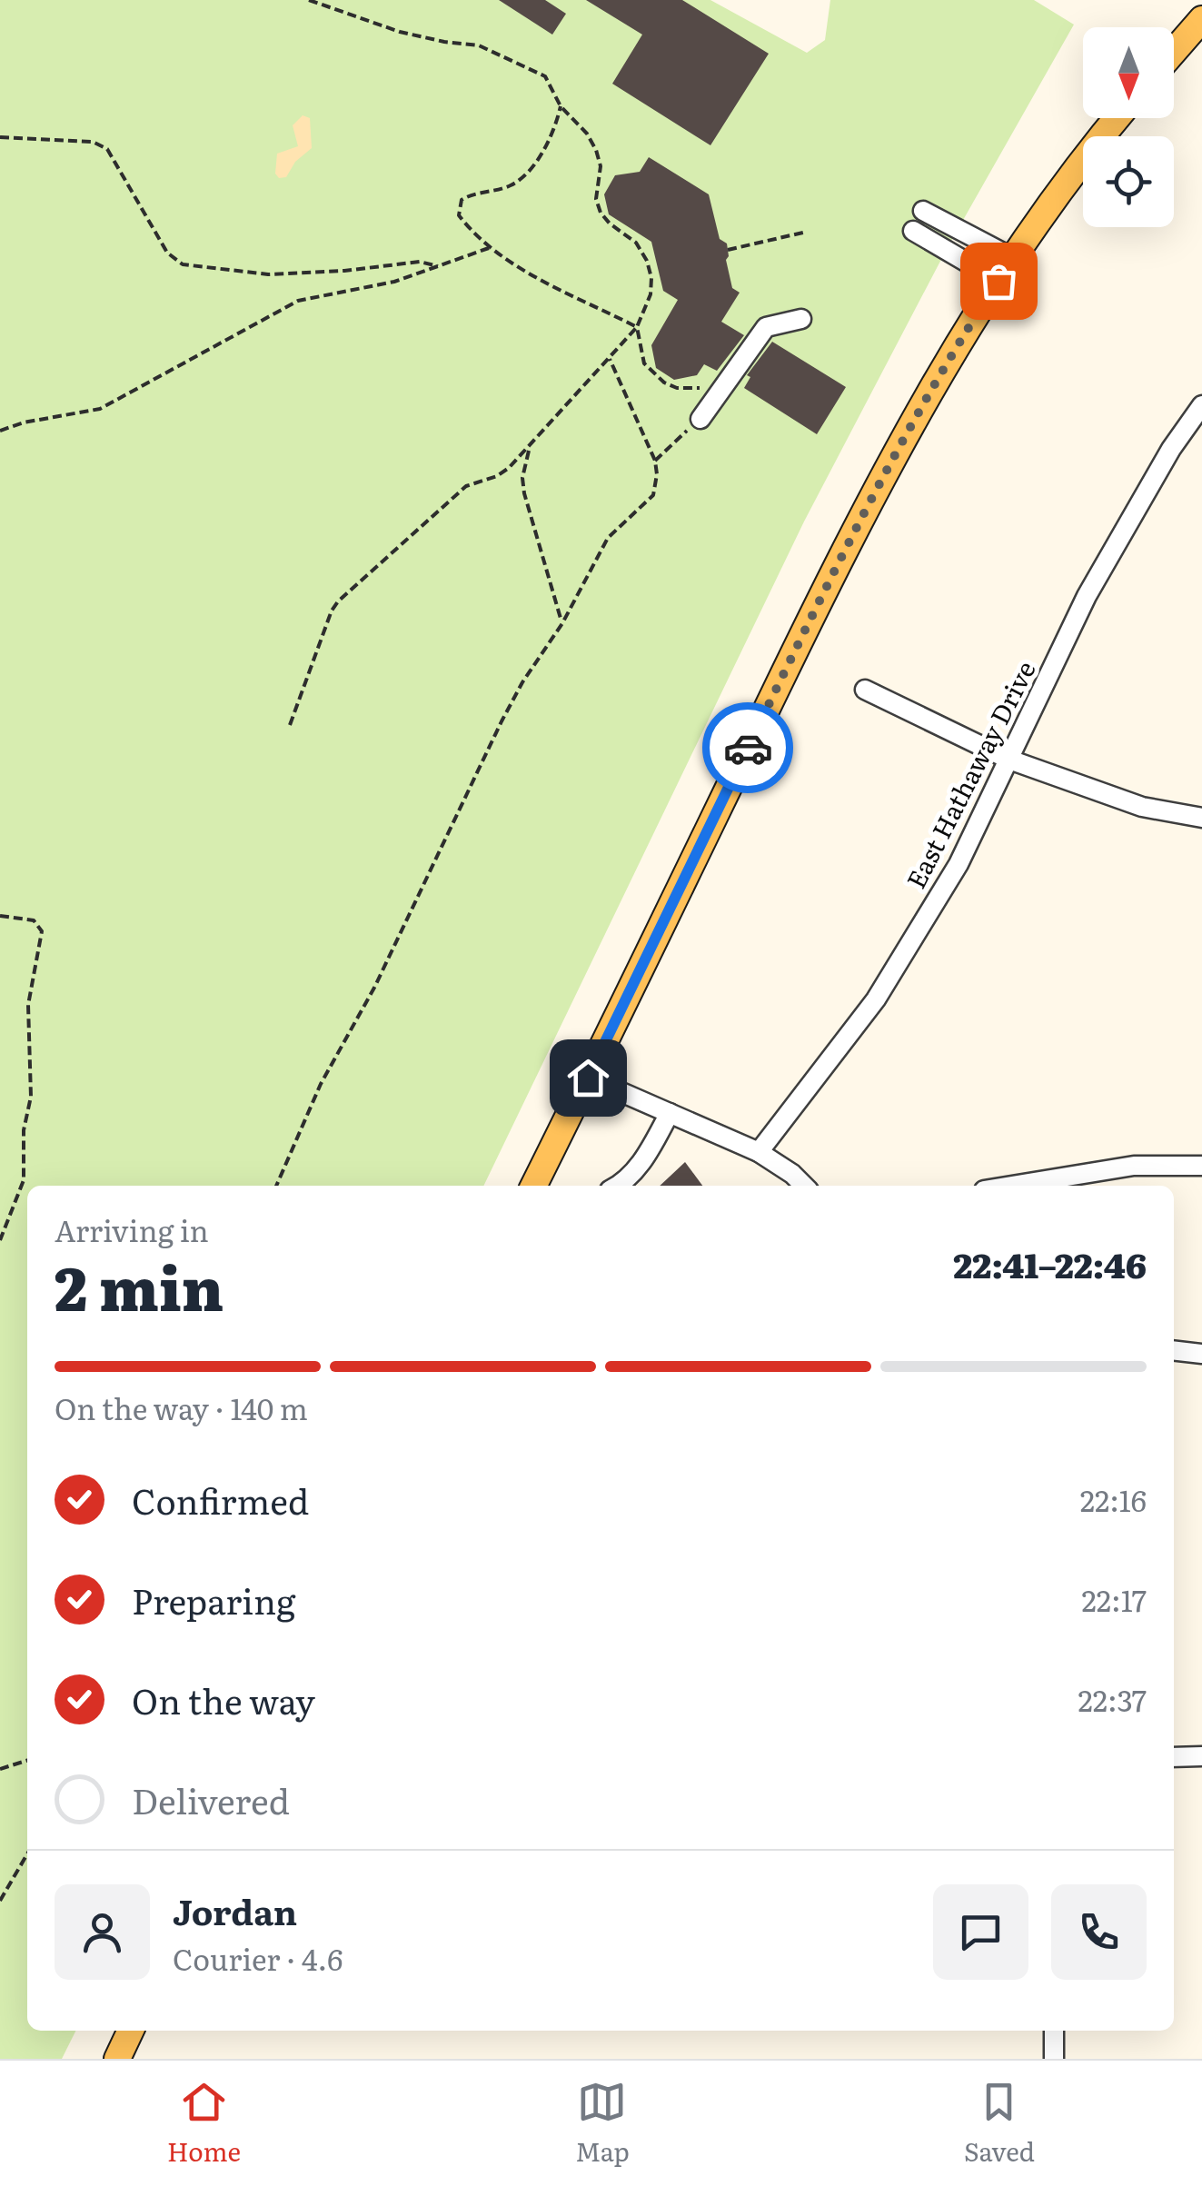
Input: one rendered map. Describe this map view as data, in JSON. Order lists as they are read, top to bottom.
{
  "streets": {
    "street": ["East Hathaway Drive"]
  },
  "north": "bottom",
  "page": {
    "heading": ["2 min", "Arriving in", "22:41–22:46"],
    "panel": ["Jordan", "Courier · 4.6"],
    "bar": "On the way · 140 m",
    "list": [
      ["Confirmed", "22:16"],
      ["Preparing", "22:17"],
      ["On the way", "22:37"],
      "Delivered"
    ],
    "tabs": ["Home", "Map", "Saved"]
  }
}
